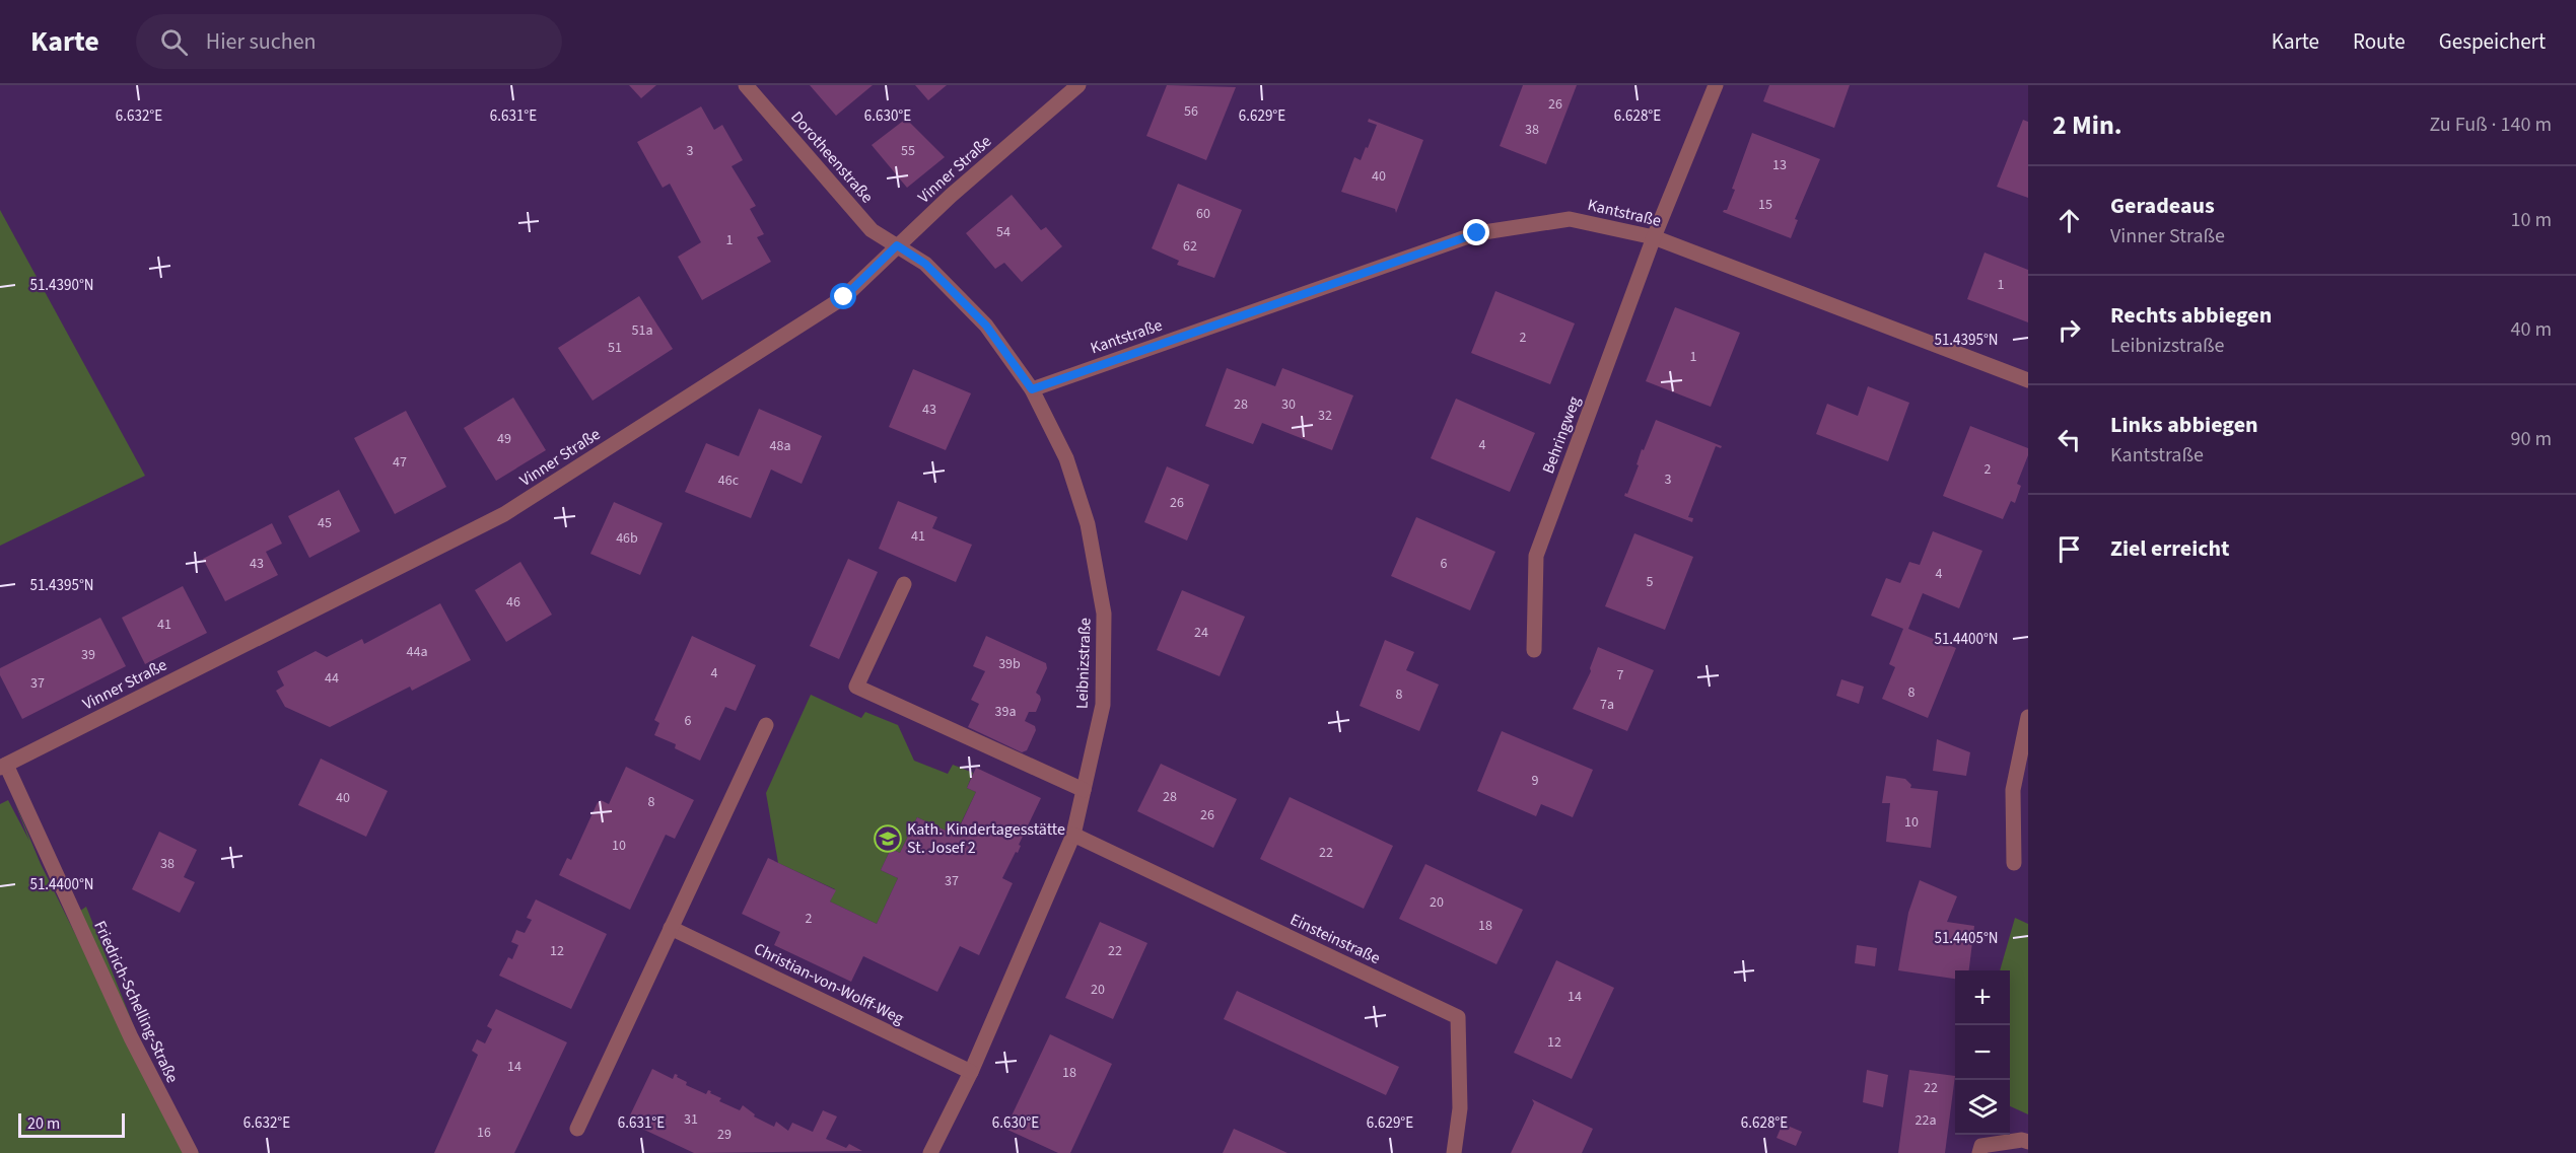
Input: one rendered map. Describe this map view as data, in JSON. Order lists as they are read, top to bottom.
{
  "streets": {
    "street": [
      "Dorotheenstraße",
      "Vinner Straße",
      "Kantstraße",
      "Behringweg",
      "Leibnizstraße",
      "Einsteinstraße",
      "Christian-von-Wolff-Weg",
      "Friedrich-Schelling-Straße"
    ]
  },
  "crossings": [
    ["Dorotheenstraße", "Vinner Straße"],
    ["Dorotheenstraße", "Leibnizstraße"],
    ["Vinner Straße", "Leibnizstraße"],
    ["Vinner Straße", "Friedrich-Schelling-Straße"],
    ["Kantstraße", "Behringweg"],
    ["Kantstraße", "Leibnizstraße"],
    ["Leibnizstraße", "Einsteinstraße"],
    ["Leibnizstraße", "Christian-von-Wolff-Weg"]
  ],
  "places": {
    "school or university": ["Kath. Kindertagesstätte St. Josef 2"]
  },
  "house_numbers": [
    "26",
    "56",
    "38",
    "3",
    "55",
    "13",
    "40",
    "15",
    "60",
    "54",
    "1",
    "62",
    "1",
    "51a",
    "2",
    "51",
    "1",
    "28",
    "30",
    "43",
    "32",
    "49",
    "4",
    "48a",
    "47",
    "2",
    "3",
    "46c",
    "26",
    "45",
    "41",
    "46b",
    "43",
    "6",
    "4",
    "5",
    "46",
    "41",
    "24",
    "44a",
    "39",
    "39b",
    "4",
    "7",
    "44",
    "37",
    "8",
    "8",
    "7a",
    "39a",
    "6",
    "9",
    "28",
    "40",
    "8",
    "26",
    "10",
    "10",
    "22",
    "38",
    "37",
    "20",
    "2",
    "18",
    "12",
    "22",
    "20",
    "14",
    "12",
    "14",
    "18",
    "22",
    "31",
    "22a",
    "16",
    "29"
  ],
  "scale_bar": "20 m",
  "page": {
    "header": "Karte",
    "search": "Hier suchen",
    "nav": ["Karte", "Route", "Gespeichert"],
    "heading": ["2 Min.", "Zu Fuß · 140 m"],
    "list": [
      ["Geradeaus", "Vinner Straße", "10 m"],
      ["Rechts abbiegen", "Leibnizstraße", "40 m"],
      ["Links abbiegen", "Kantstraße", "90 m"],
      "Ziel erreicht"
    ],
    "map_buttons": ["+", "−"],
    "scale": "20 m"
  },
  "coordinates": [
    "6.632°E",
    "6.631°E",
    "6.630°E",
    "6.629°E",
    "6.628°E",
    "51.4390°N",
    "51.4395°N",
    "51.4400°N",
    "51.4405°N"
  ]
}
